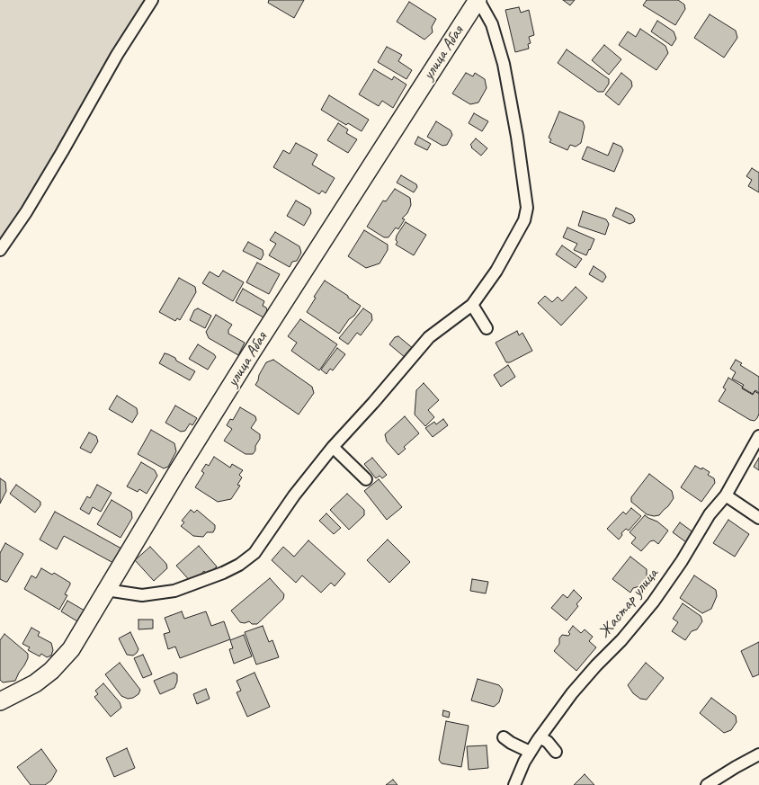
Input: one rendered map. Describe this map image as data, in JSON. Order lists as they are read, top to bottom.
{
  "streets": {
    "main road": ["улица Абая"],
    "street": ["Жастар улица"]
  }
}
